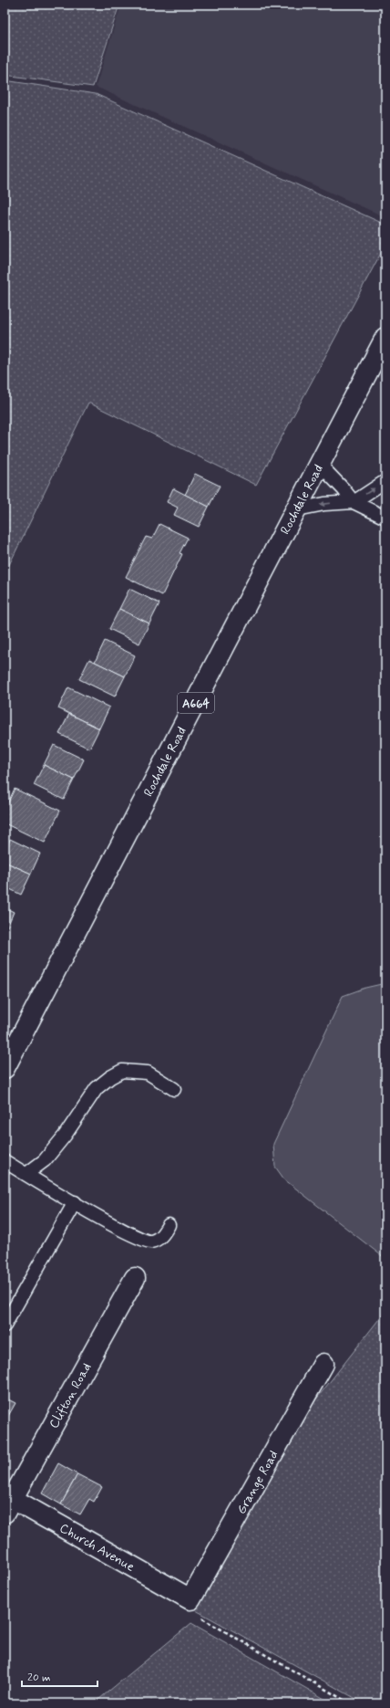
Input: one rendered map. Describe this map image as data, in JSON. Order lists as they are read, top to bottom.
{
  "streets": {
    "main road": [
      "Rochdale Road",
      "A664",
      "Clifton Road",
      "Grange Road",
      "Church Avenue"
    ]
  },
  "crossings": [
    ["Clifton Road", "Church Avenue"],
    ["Grange Road", "Church Avenue"]
  ],
  "scale_bar": "20 m"
}
